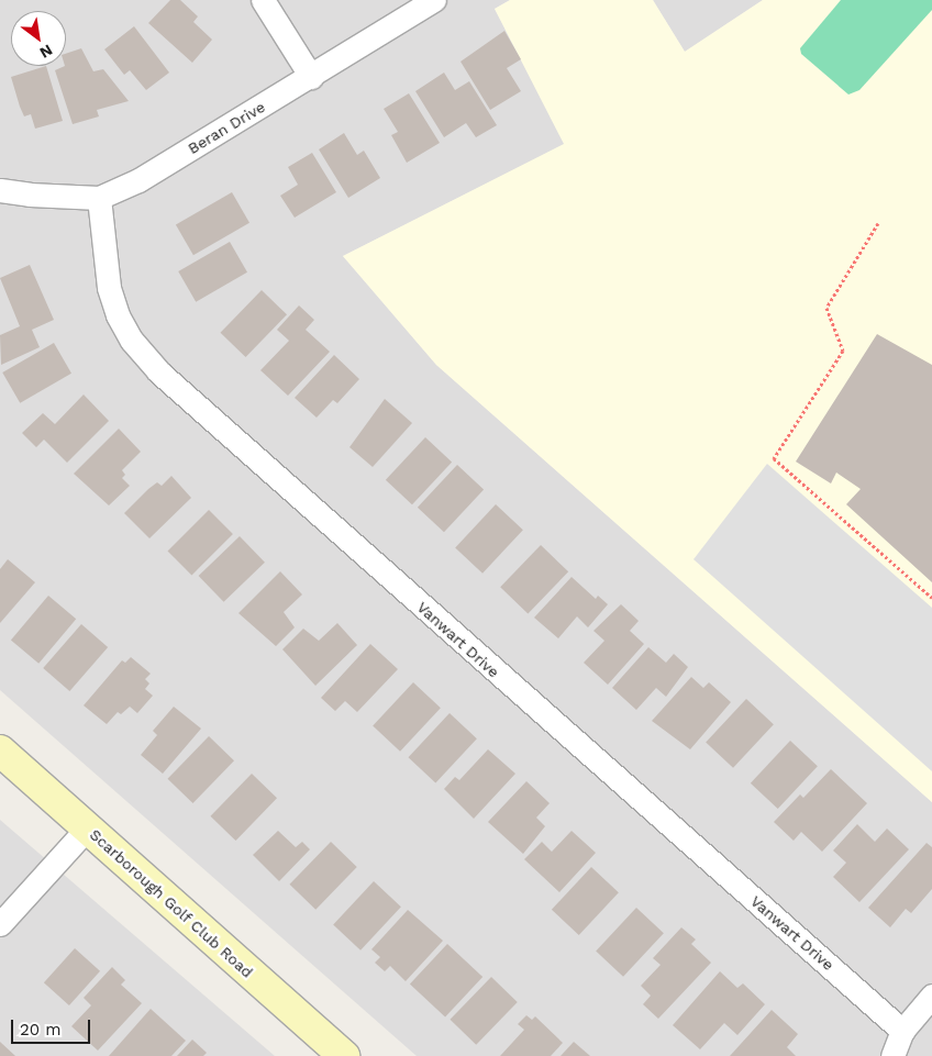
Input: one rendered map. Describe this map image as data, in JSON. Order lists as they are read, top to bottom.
{
  "streets": {
    "street": ["Beran Drive", "Vanwart Drive", "Scarborough Golf Club Road"]
  },
  "crossings": [
    ["Beran Drive", "Vanwart Drive"]
  ],
  "scale_bar": "20 m",
  "north": "bottom right"
}
